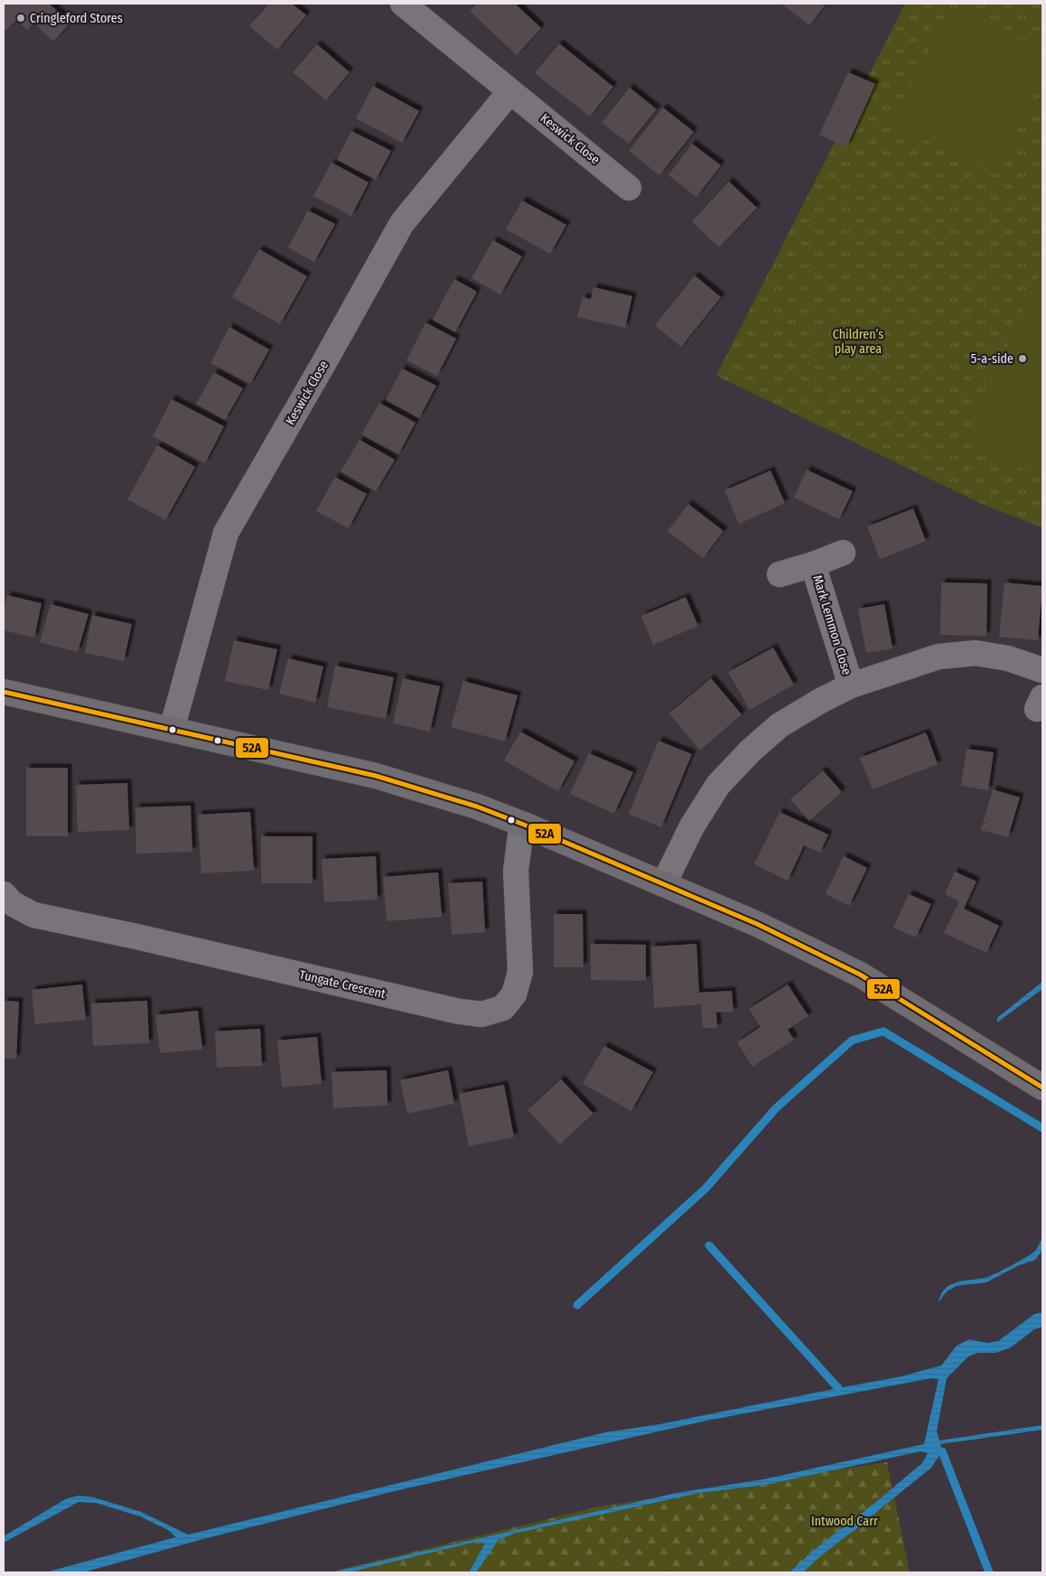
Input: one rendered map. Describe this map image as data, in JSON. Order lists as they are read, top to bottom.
{
  "streets": {
    "street": ["Keswick Close", "Mark Lemmon Close", "Tungate Crescent"]
  },
  "parks": ["Children’s play area", "Intwood Carr"],
  "places": ["Cringleford Stores", "5-a-side"],
  "lines": ["transit line 52A"]
}
